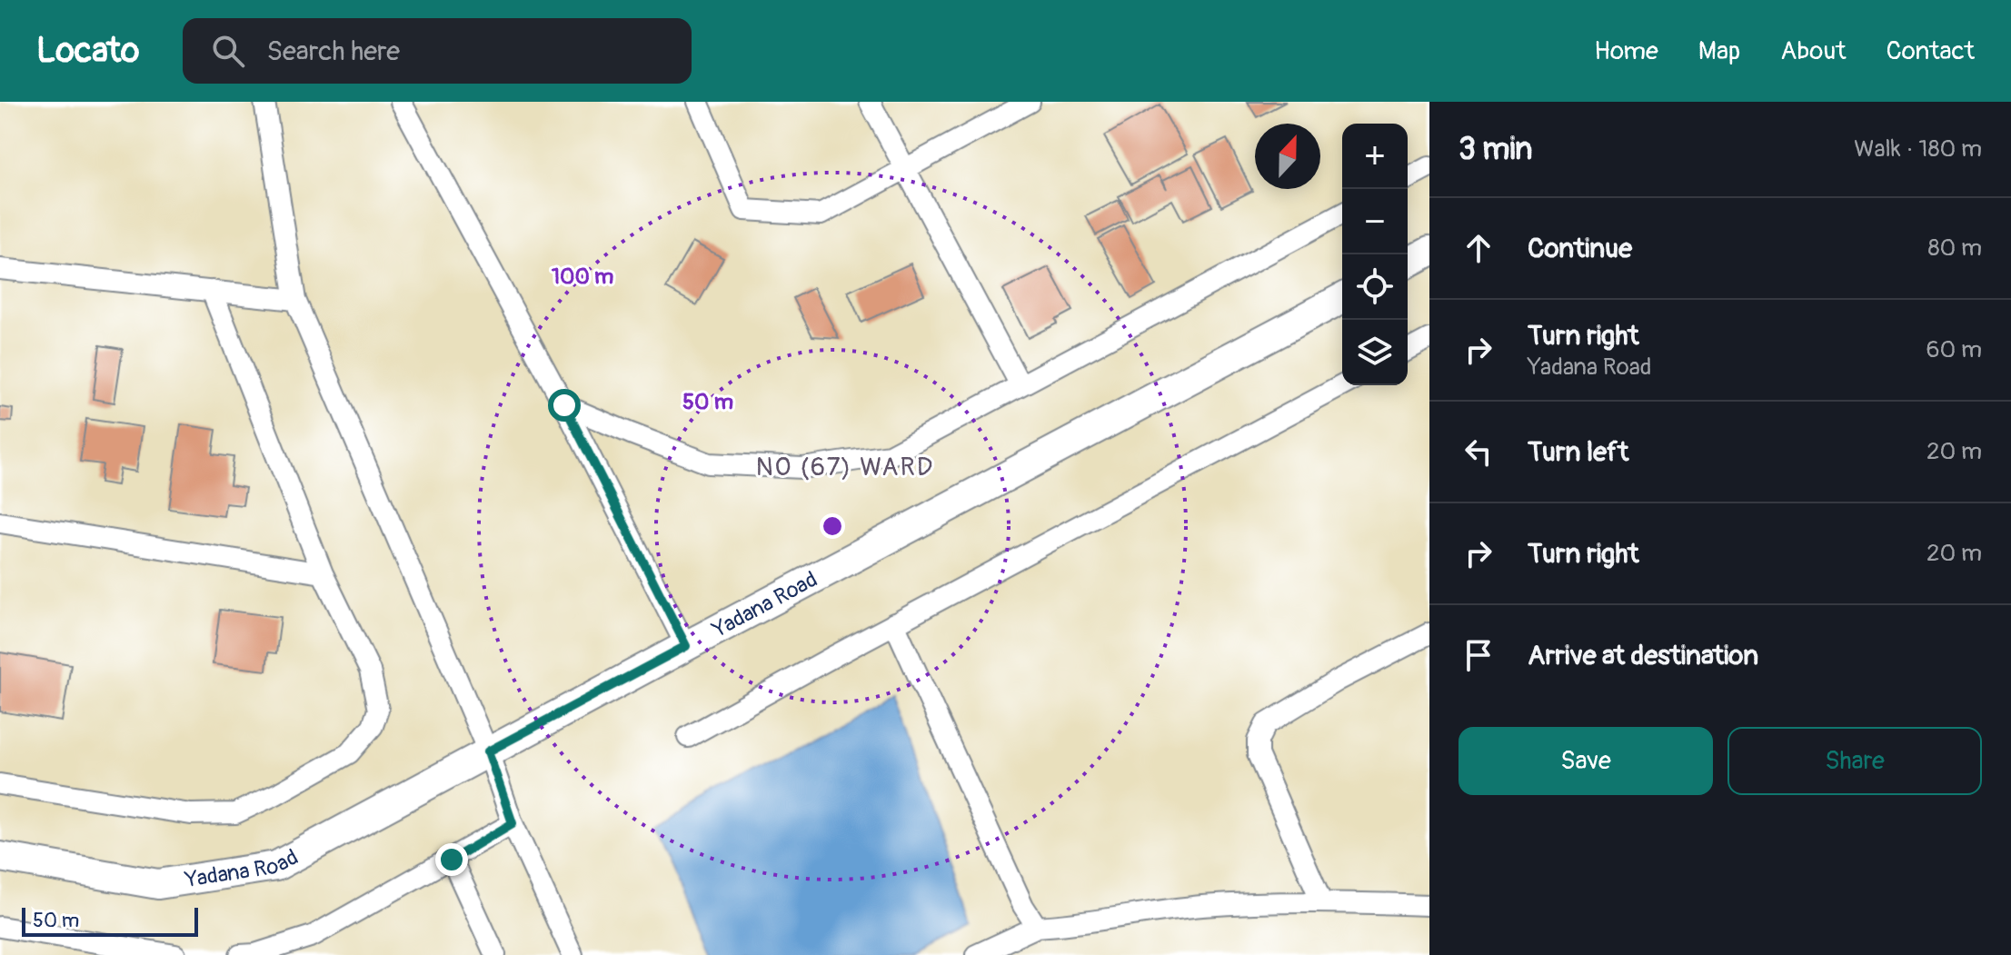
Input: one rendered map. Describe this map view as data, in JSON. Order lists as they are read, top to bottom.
{
  "streets": {
    "main road": ["Yadana Road"]
  },
  "districts": ["NO (67) WARD"],
  "scale_bar": "50 m",
  "north": "top",
  "page": {
    "header": "Locato",
    "search": "Search here",
    "nav": [
      "Home",
      "Map",
      "About",
      "Contact"
    ],
    "heading": ["3 min", "Walk · 180 m"],
    "map_buttons": ["+", "−"],
    "list": [
      ["Continue", "80 m"],
      ["Turn right", "Yadana Road", "60 m"],
      ["Turn left", "20 m"],
      ["Turn right", "20 m"],
      "Arrive at destination"
    ],
    "buttons": ["Save", "Share"],
    "scale": "50 m"
  },
  "rings": ["100 m", "50 m"]
}
